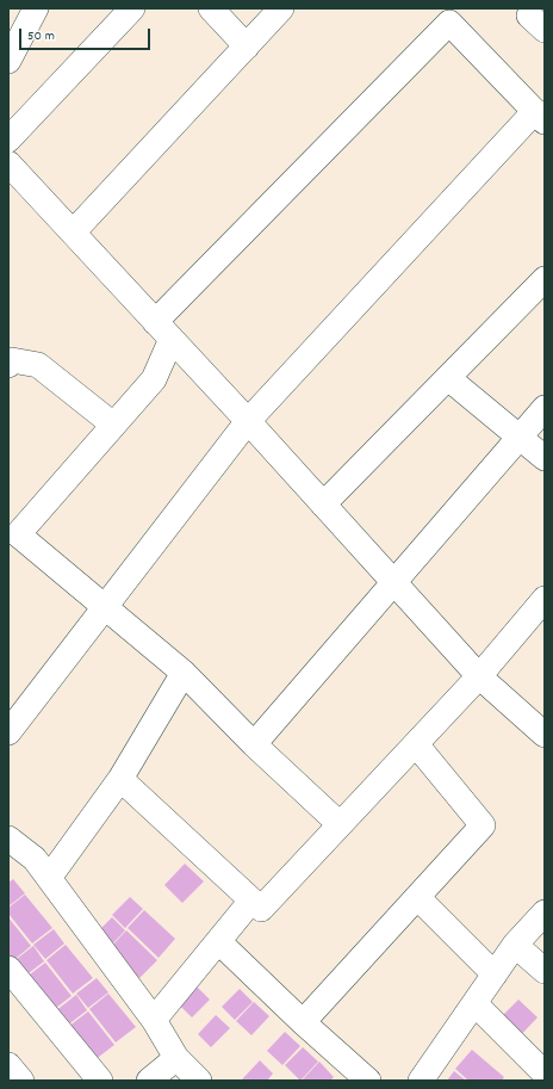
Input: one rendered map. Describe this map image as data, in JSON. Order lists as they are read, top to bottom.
{
  "scale_bar": "50 m"
}
